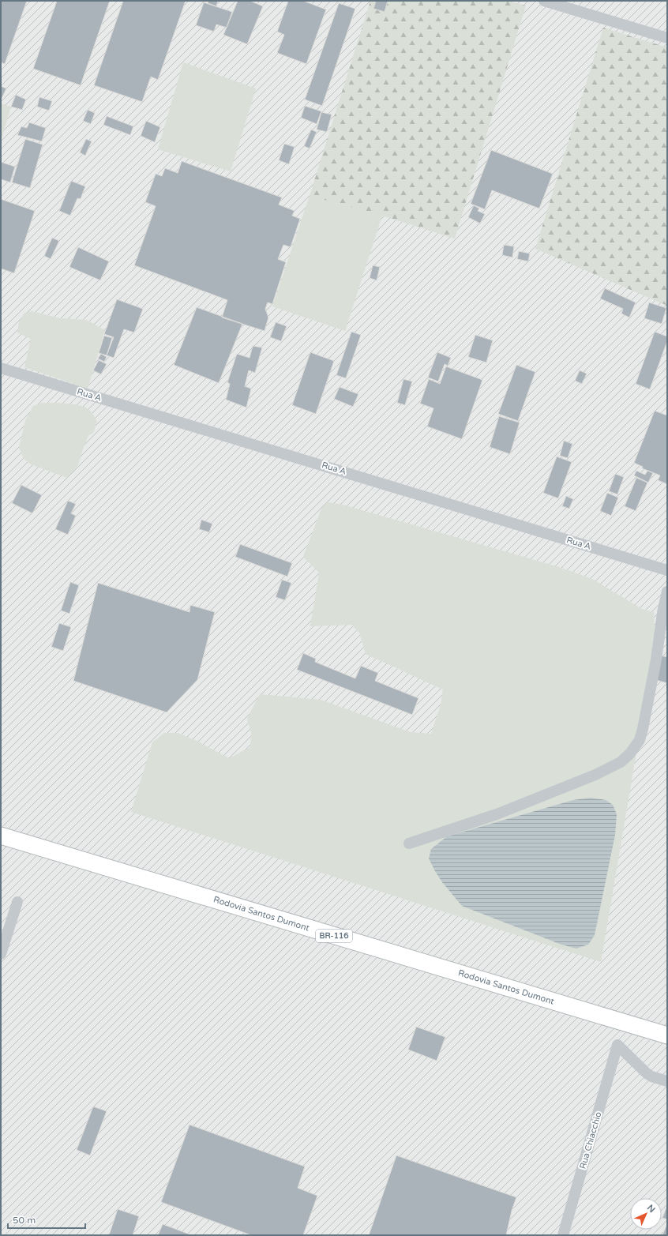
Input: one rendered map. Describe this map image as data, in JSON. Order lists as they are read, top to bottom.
{
  "streets": {
    "highway": ["Rodovia Santos Dumont", "BR-116"],
    "street": ["Rua A", "Rua Chiacchio"]
  },
  "scale_bar": "50 m",
  "north": "top right"
}
